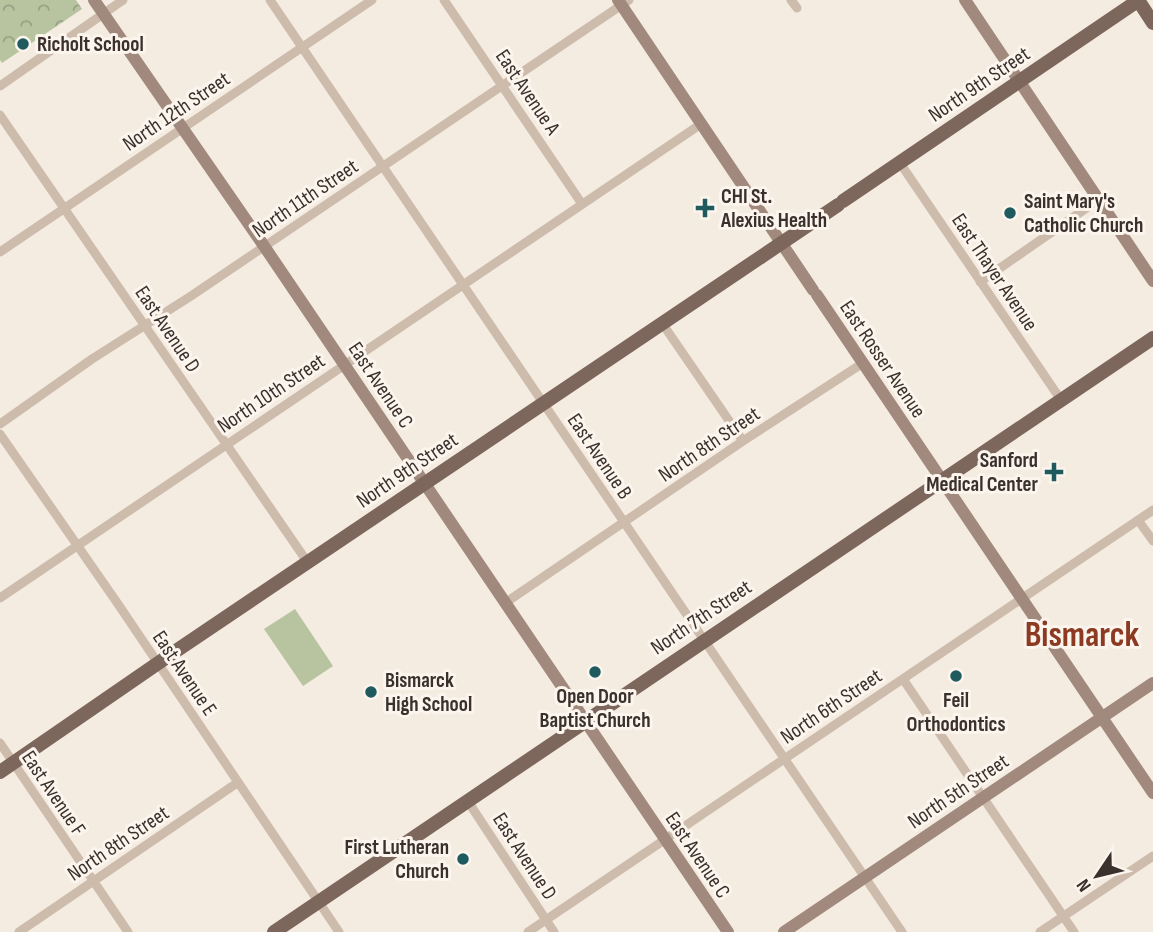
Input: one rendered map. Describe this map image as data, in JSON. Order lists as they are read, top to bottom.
{
  "streets": {
    "main road": ["North 9th Street", "North 7th Street"],
    "street": [
      "East Avenue A",
      "North 12th Street",
      "North 11th Street",
      "East Thayer Avenue",
      "East Avenue D",
      "East Rosser Avenue",
      "East Avenue C",
      "North 10th Street",
      "North 8th Street",
      "East Avenue B",
      "East Avenue E",
      "North 6th Street",
      "North 5th Street",
      "East Avenue F"
    ]
  },
  "crossings": [
    ["North 9th Street", "East Thayer Avenue"],
    ["North 9th Street", "East Avenue D"],
    ["North 9th Street", "East Rosser Avenue"],
    ["North 9th Street", "East Avenue C"],
    ["North 9th Street", "East Avenue B"],
    ["North 9th Street", "East Avenue E"],
    ["North 9th Street", "East Avenue F"],
    ["East Avenue A", "North 11th Street"],
    ["East Avenue A", "North 10th Street"],
    ["North 12th Street", "East Avenue D"],
    ["North 12th Street", "East Avenue C"],
    ["North 12th Street", "East Avenue B"],
    ["North 11th Street", "East Avenue D"],
    ["North 11th Street", "East Rosser Avenue"],
    ["North 11th Street", "East Avenue C"],
    ["North 11th Street", "East Avenue B"],
    ["East Thayer Avenue", "North 7th Street"],
    ["East Avenue D", "North 10th Street"],
    ["East Avenue D", "North 7th Street"],
    ["East Avenue D", "North 6th Street"],
    ["East Rosser Avenue", "North 10th Street"],
    ["East Rosser Avenue", "North 8th Street"],
    ["East Rosser Avenue", "North 7th Street"],
    ["East Rosser Avenue", "North 6th Street"],
    ["East Rosser Avenue", "North 5th Street"],
    ["East Avenue C", "North 10th Street"],
    ["East Avenue C", "North 8th Street"],
    ["East Avenue C", "North 7th Street"],
    ["East Avenue C", "North 6th Street"],
    ["North 10th Street", "East Avenue B"],
    ["North 10th Street", "East Avenue E"],
    ["North 8th Street", "East Avenue B"],
    ["North 8th Street", "East Avenue E"],
    ["North 8th Street", "East Avenue F"],
    ["East Avenue B", "North 7th Street"],
    ["East Avenue B", "North 6th Street"],
    ["East Avenue B", "North 5th Street"],
    ["North 7th Street", "East Avenue E"]
  ],
  "districts": ["Bismarck"],
  "places": {
    "other": [
      "Richolt School",
      "Saint Mary's Catholic Church",
      "Open Door Baptist Church",
      "Feil Orthodontics",
      "Bismarck High School",
      "First Lutheran Church"
    ],
    "health": ["CHI St. Alexius Health", "Sanford Medical Center"]
  },
  "north": "bottom left"
}
